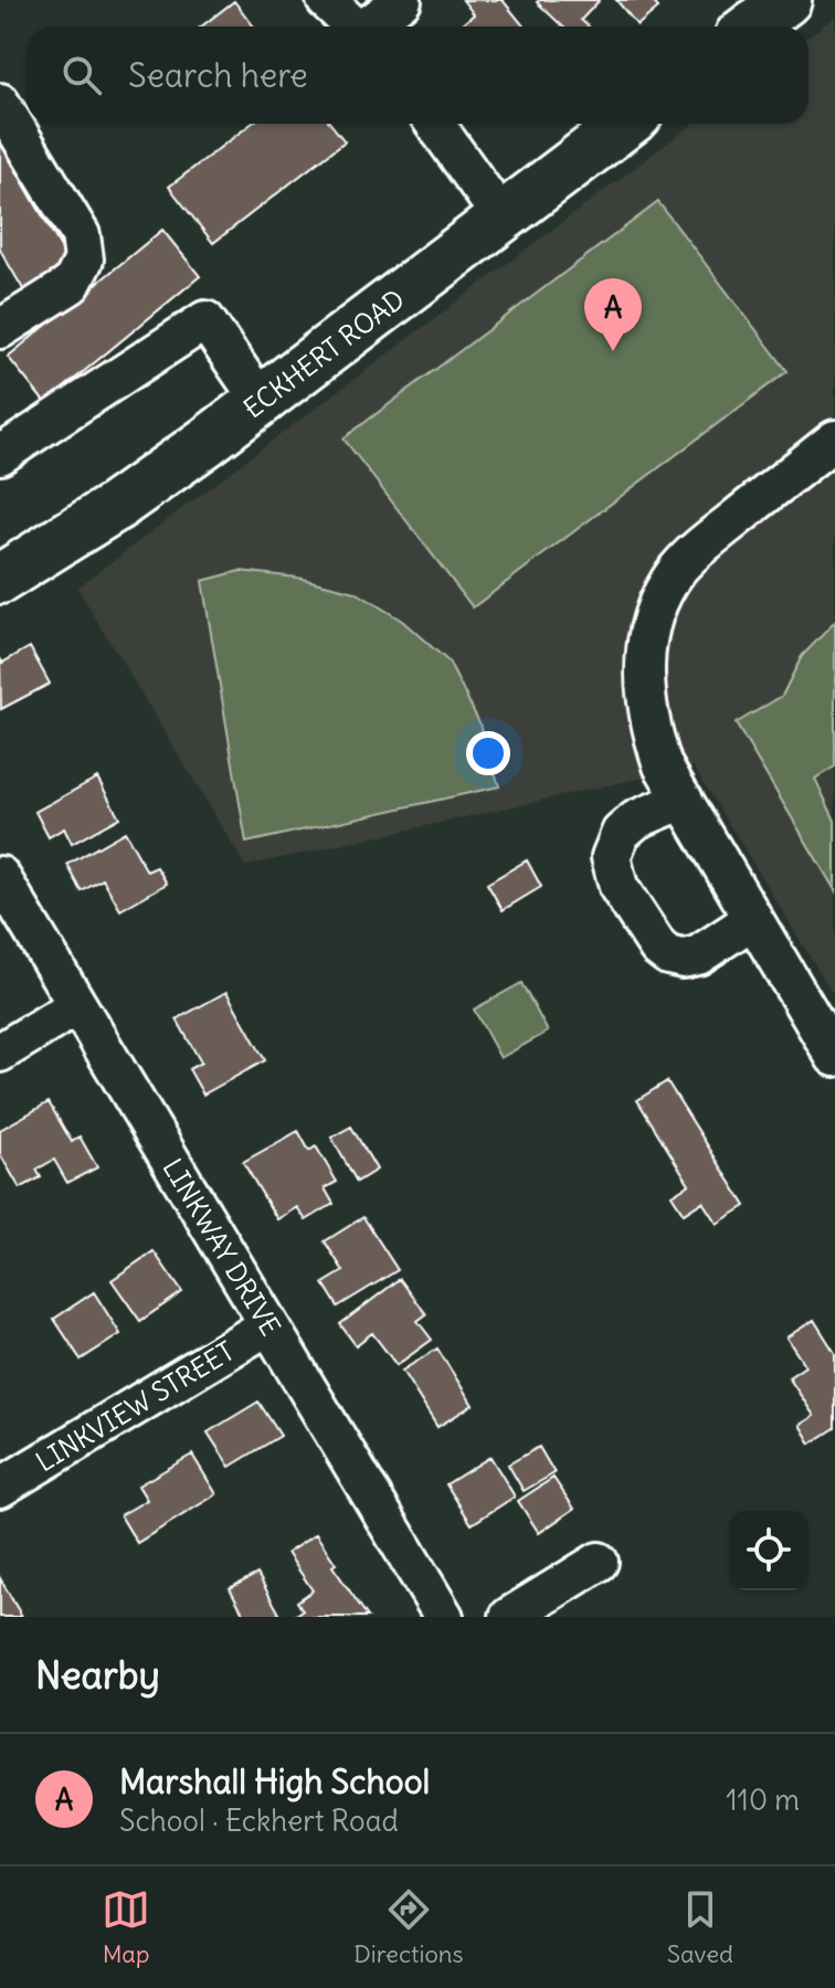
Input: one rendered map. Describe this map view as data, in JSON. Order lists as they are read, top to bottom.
{
  "streets": {
    "main road": ["ECKHERT ROAD"],
    "street": ["LINKWAY DRIVE", "LINKVIEW STREET"]
  },
  "crossings": [
    ["LINKWAY DRIVE", "LINKVIEW STREET"]
  ],
  "page": {
    "search": "Search here",
    "pins": "A",
    "heading": "Nearby",
    "list": [
      {
        "mark": "A",
        "name": "Marshall High School",
        "note": "School · Eckhert Road",
        "value": "110 m"
      }
    ],
    "nav": ["Map", "Directions", "Saved"]
  }
}
